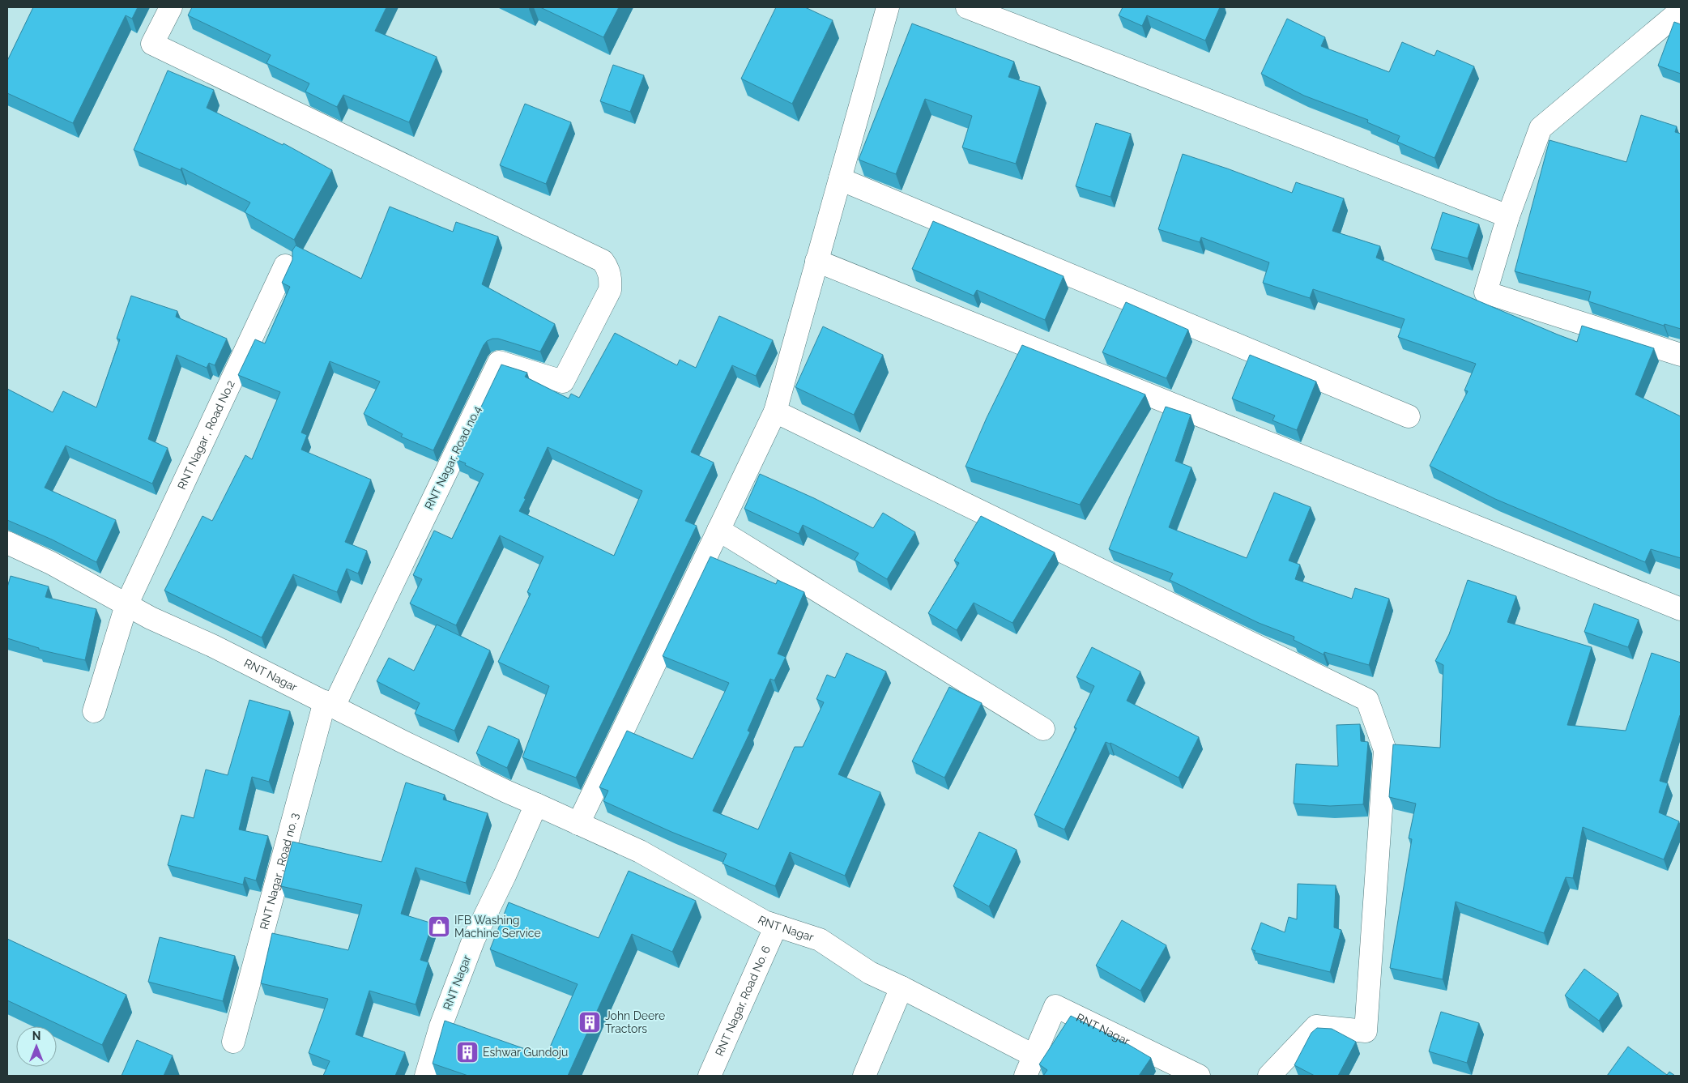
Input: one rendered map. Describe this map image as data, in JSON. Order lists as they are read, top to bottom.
{
  "streets": {
    "street": [
      "RNT Nagar , Road No.2",
      "RNT Nagar, Road no.4",
      "RNT Nagar",
      "RNT Nagar , Road no. 3",
      "RNT Nagar, Road No. 6"
    ]
  },
  "crossings": [
    ["RNT Nagar , Road No.2", "RNT Nagar"],
    ["RNT Nagar, Road no.4", "RNT Nagar"],
    ["RNT Nagar, Road no.4", "RNT Nagar , Road no. 3"],
    ["RNT Nagar", "RNT Nagar , Road no. 3"],
    ["RNT Nagar", "RNT Nagar, Road No. 6"]
  ],
  "places": {
    "shop": ["IFB Washing Machine Service"],
    "building": ["John Deere Tractors", "Eshwar Gundoju"]
  },
  "north": "top"
}
